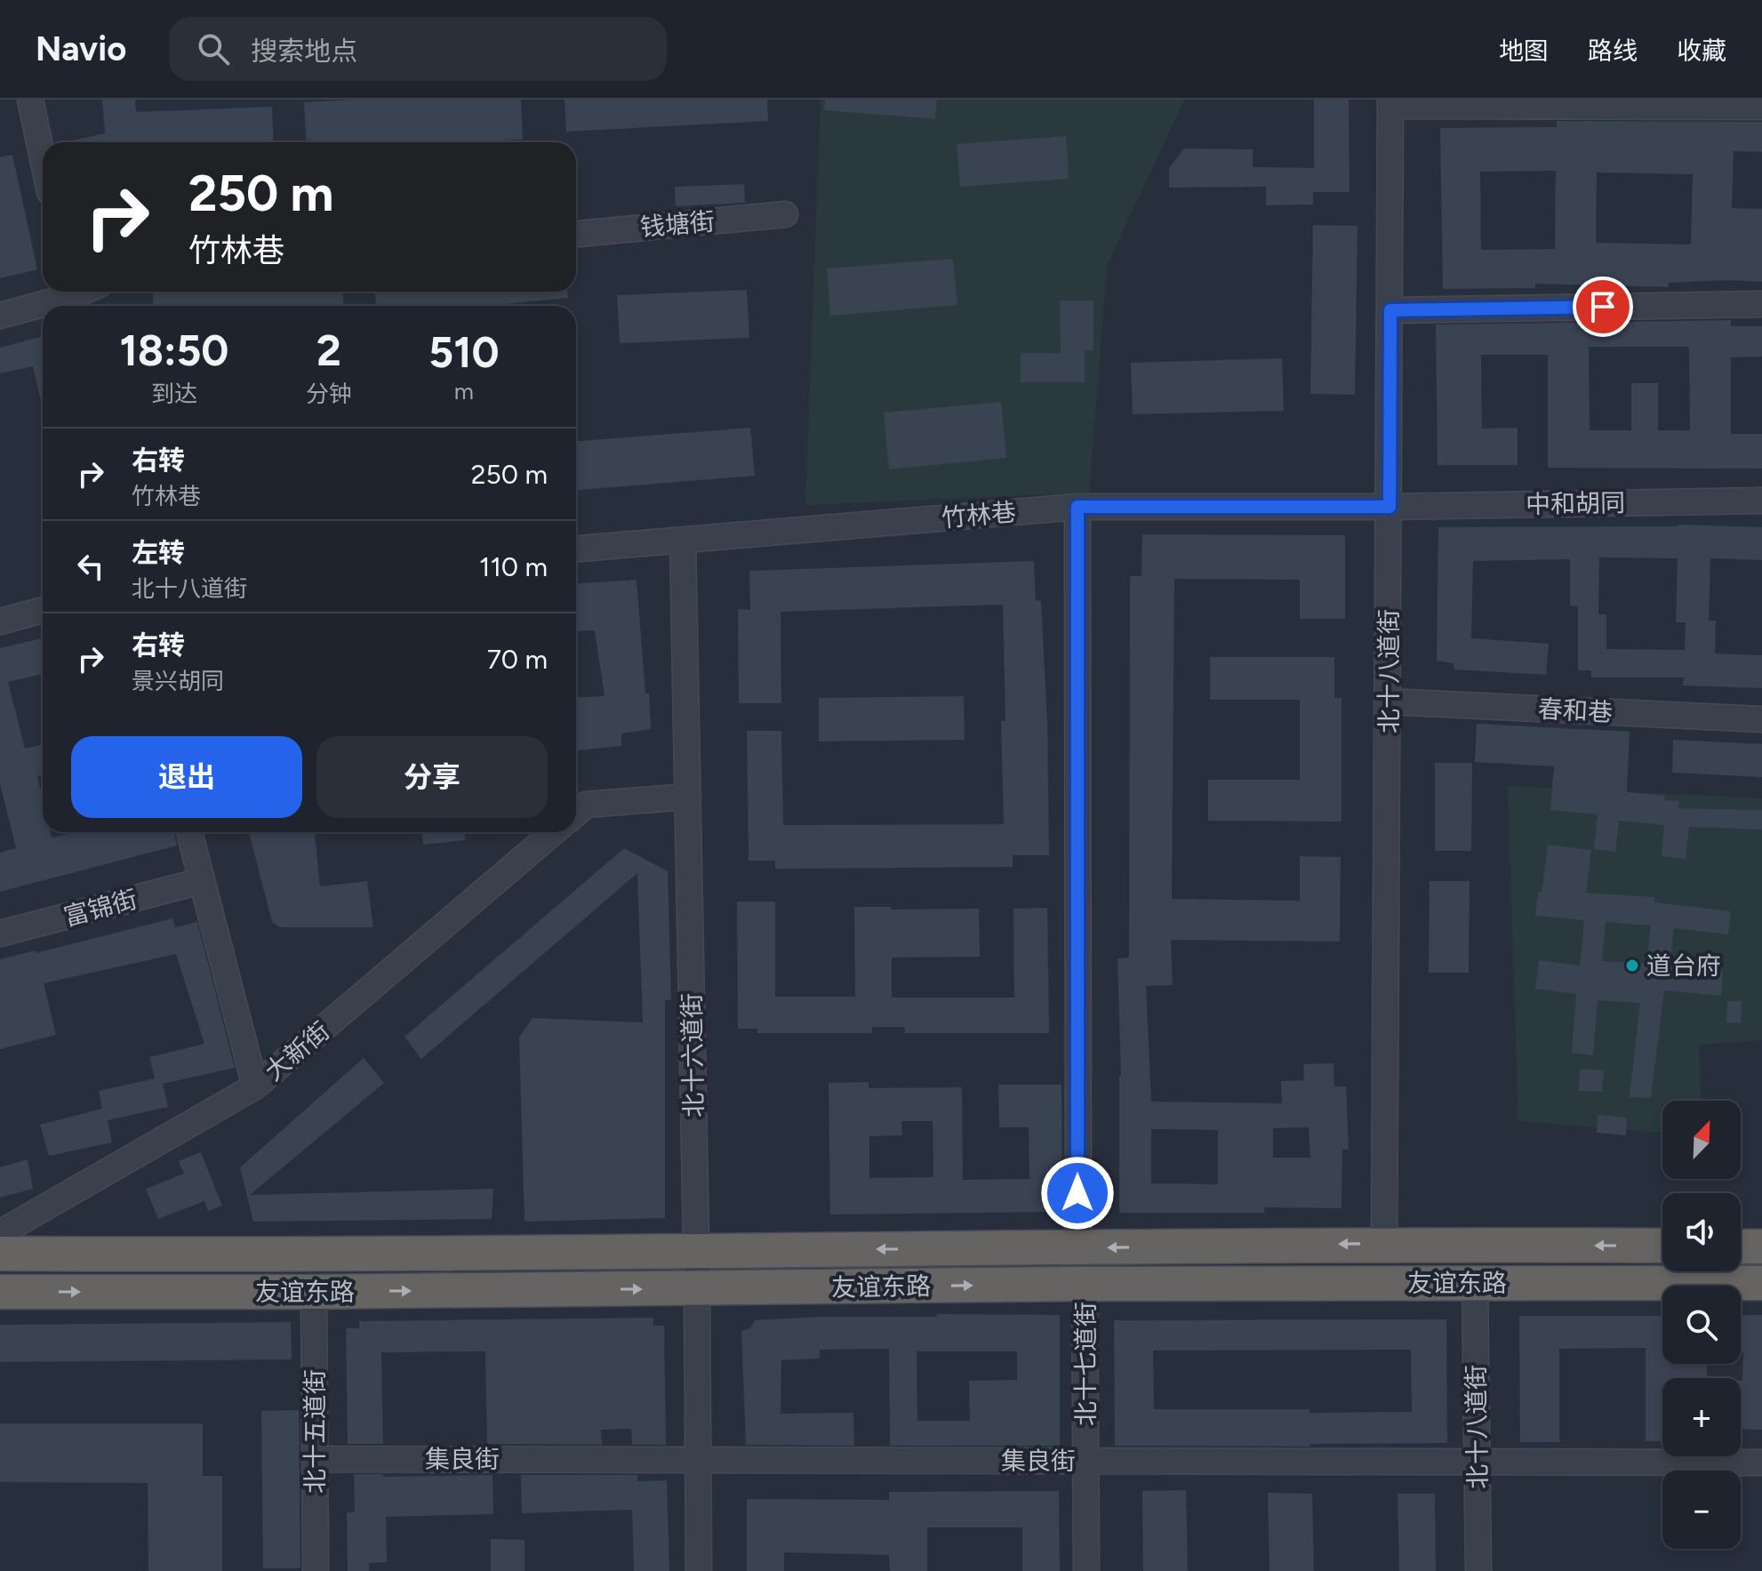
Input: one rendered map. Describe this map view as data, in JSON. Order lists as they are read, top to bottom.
{
  "streets": {
    "highway": ["友谊东路"],
    "street": [
      "钱塘街",
      "中和胡同",
      "竹林巷",
      "北十八道街",
      "春和巷",
      "富锦街",
      "大新街",
      "北十六道街",
      "北十七道街",
      "北十五道街",
      "集良街"
    ]
  },
  "crossings": [
    ["中和胡同", "竹林巷"],
    ["中和胡同", "北十八道街"],
    ["竹林巷", "北十八道街"],
    ["竹林巷", "北十六道街"],
    ["北十八道街", "春和巷"],
    ["北十八道街", "友谊东路"],
    ["北十八道街", "集良街"],
    ["北十六道街", "友谊东路"],
    ["北十六道街", "集良街"],
    ["友谊东路", "北十七道街"],
    ["友谊东路", "北十五道街"],
    ["北十七道街", "集良街"],
    ["北十五道街", "集良街"]
  ],
  "places": ["道台府"],
  "north": "top right",
  "page": {
    "header": "Navio",
    "search": "搜索地点",
    "nav": ["地图", "路线", "收藏"],
    "turn": ["250 m", "竹林巷"],
    "eta": [
      "18:50",
      "到达",
      "2",
      "分钟",
      "510",
      "m"
    ],
    "list": [
      {
        "name": "右转",
        "note": "竹林巷",
        "value": "250 m"
      },
      {
        "name": "左转",
        "note": "北十八道街",
        "value": "110 m"
      },
      {
        "name": "右转",
        "note": "景兴胡同",
        "value": "70 m"
      }
    ],
    "buttons": ["退出", "分享"],
    "map_buttons": ["+", "−"]
  }
}
